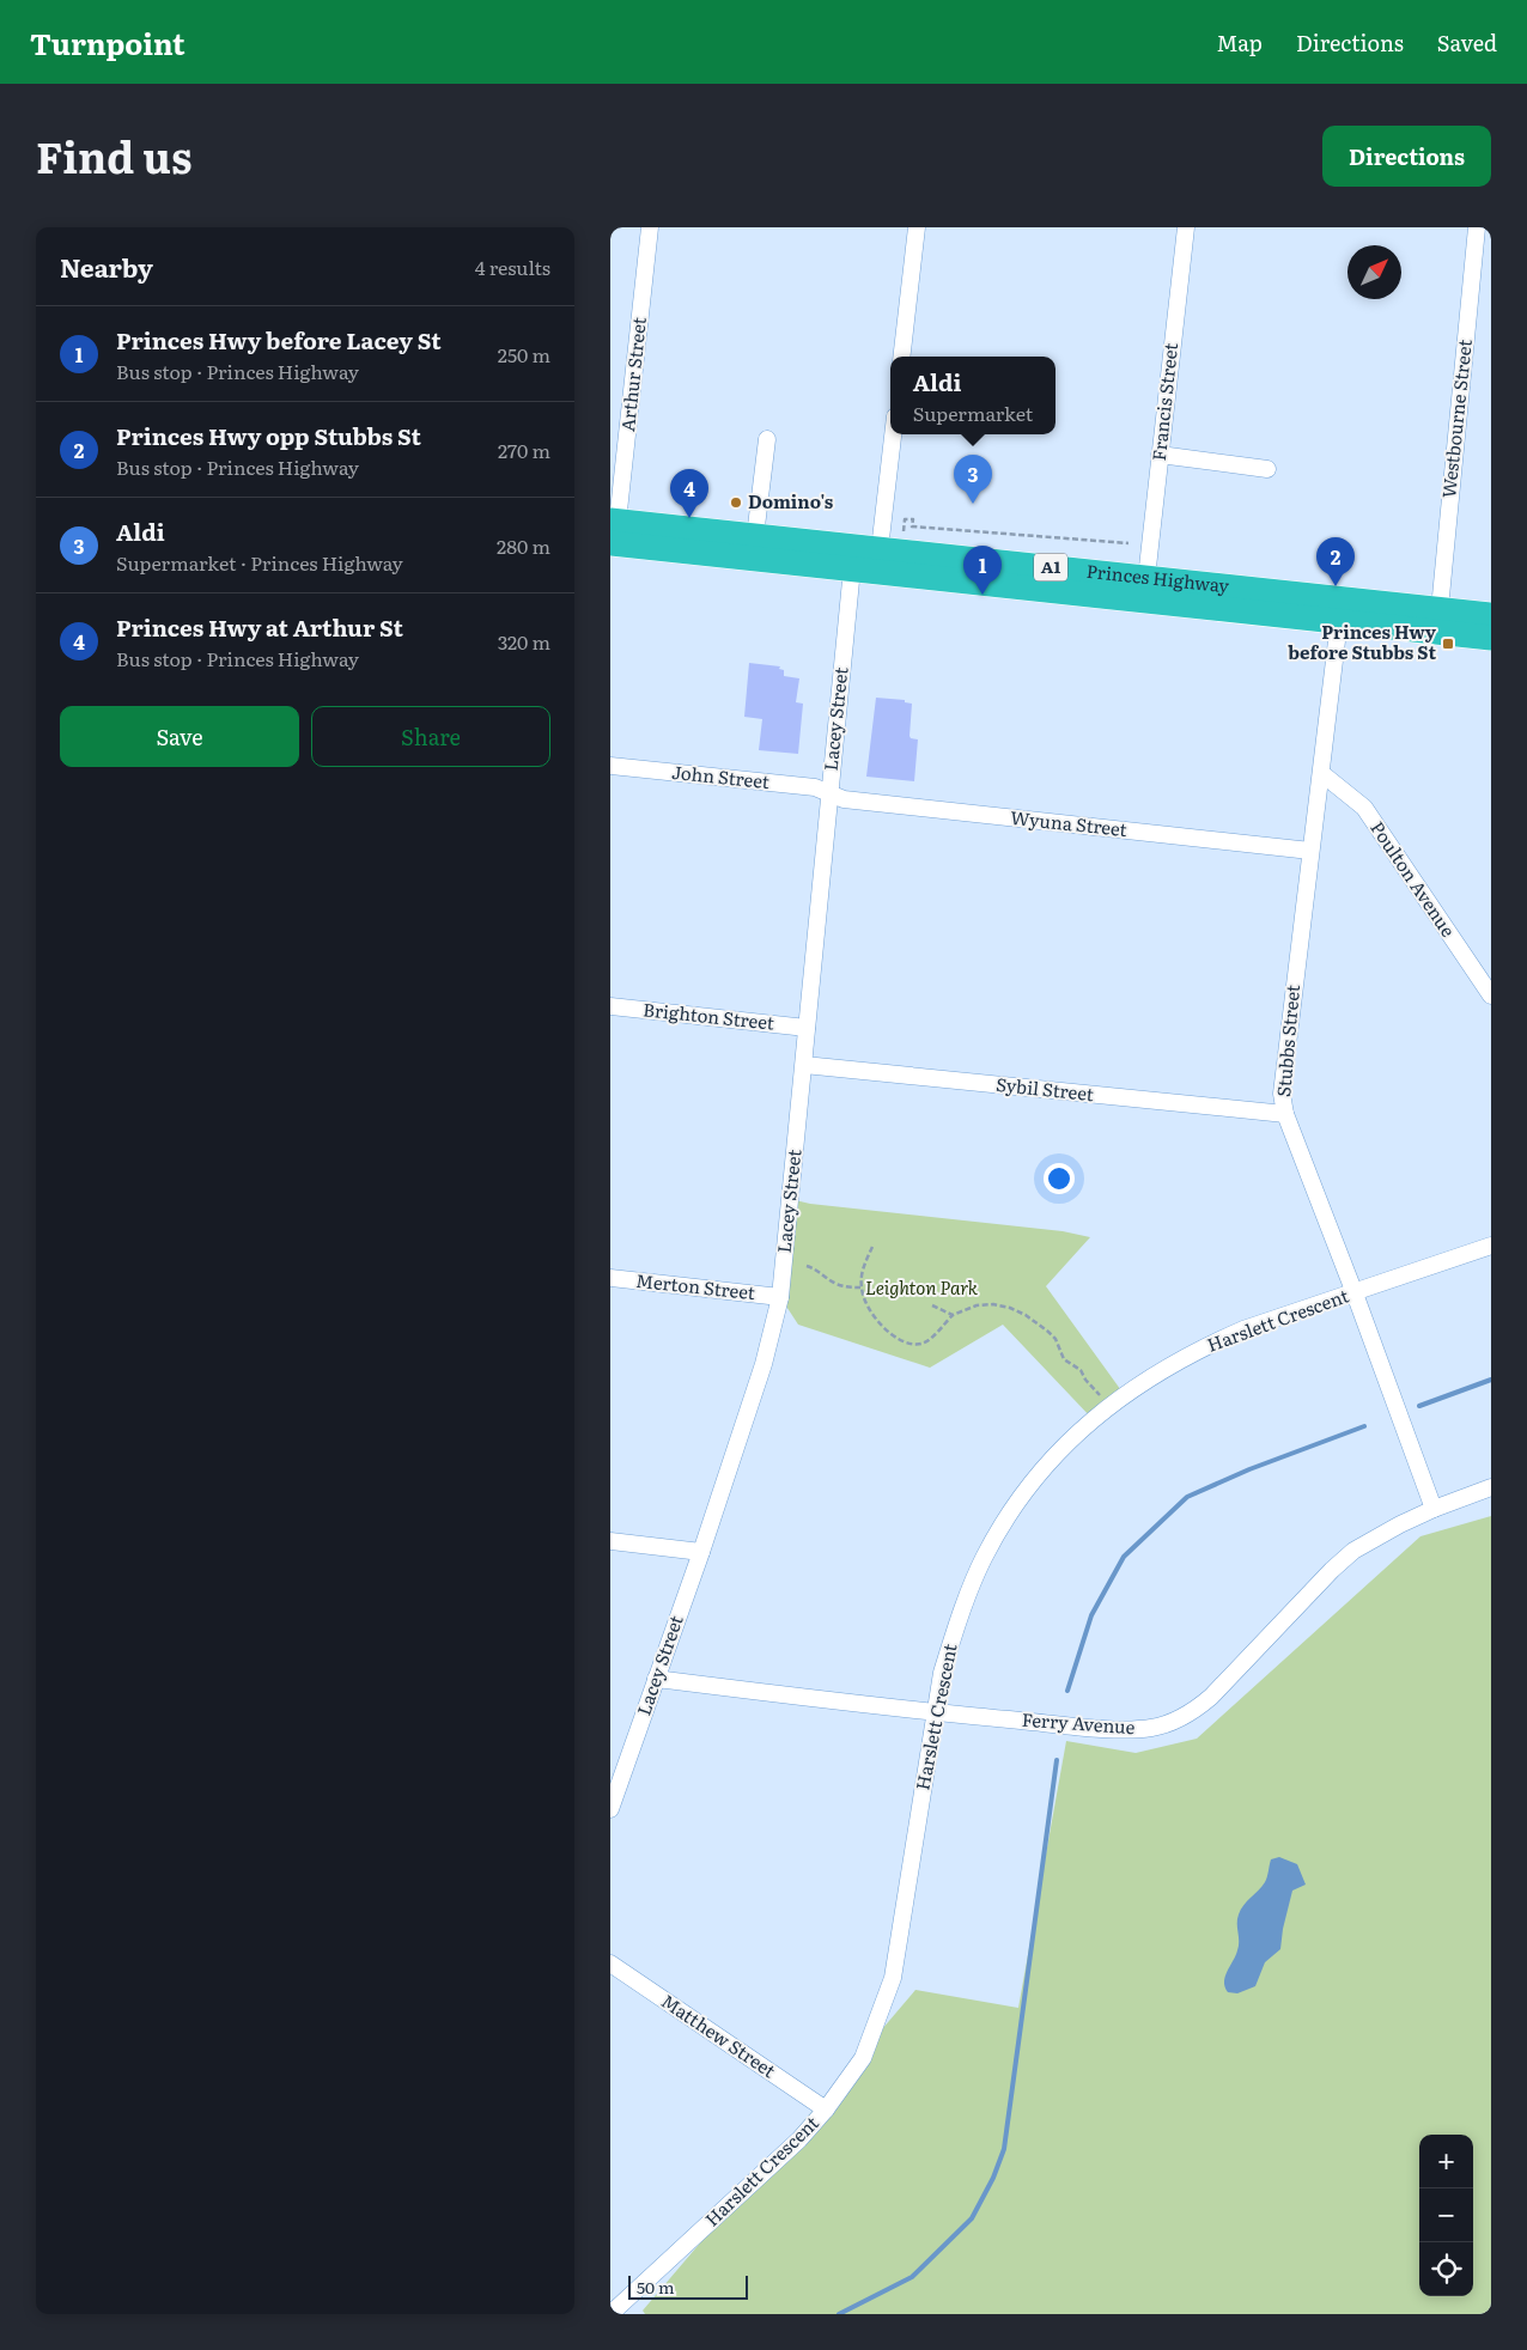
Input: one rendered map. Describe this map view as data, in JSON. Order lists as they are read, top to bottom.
{
  "streets": {
    "highway": ["A1", "Princes Highway"],
    "street": [
      "Arthur Street",
      "Francis Street",
      "Westbourne Street",
      "Lacey Street",
      "John Street",
      "Wyuna Street",
      "Poulton Avenue",
      "Brighton Street",
      "Stubbs Street",
      "Sybil Street",
      "Merton Street",
      "Harslett Crescent",
      "Ferry Avenue",
      "Matthew Street"
    ]
  },
  "crossings": [
    ["Arthur Street", "Princes Highway"],
    ["Francis Street", "Princes Highway"],
    ["Westbourne Street", "Princes Highway"],
    ["Princes Highway", "Lacey Street"],
    ["Princes Highway", "Stubbs Street"],
    ["Lacey Street", "John Street"],
    ["Lacey Street", "Wyuna Street"],
    ["Lacey Street", "Brighton Street"],
    ["Lacey Street", "Sybil Street"],
    ["Lacey Street", "Merton Street"],
    ["Lacey Street", "Ferry Avenue"],
    ["John Street", "Wyuna Street"],
    ["Wyuna Street", "Stubbs Street"],
    ["Poulton Avenue", "Stubbs Street"],
    ["Stubbs Street", "Sybil Street"],
    ["Stubbs Street", "Harslett Crescent"],
    ["Stubbs Street", "Ferry Avenue"],
    ["Harslett Crescent", "Ferry Avenue"],
    ["Harslett Crescent", "Matthew Street"]
  ],
  "parks": ["Leighton Park"],
  "places": {
    "other": ["Domino's"],
    "transit": ["Princes Hwy before Stubbs St"]
  },
  "scale_bar": "50 m",
  "north": "top right",
  "page": {
    "header": "Turnpoint",
    "nav": ["Map", "Directions", "Saved"],
    "title": "Find us",
    "buttons": [
      "Directions",
      ["Save", "Share"]
    ],
    "heading": ["Nearby", "4 results"],
    "list": [
      {
        "mark": "1",
        "name": "Princes Hwy before Lacey St",
        "note": "Bus stop · Princes Highway",
        "value": "250 m"
      },
      {
        "mark": "2",
        "name": "Princes Hwy opp Stubbs St",
        "note": "Bus stop · Princes Highway",
        "value": "270 m"
      },
      {
        "mark": "3",
        "name": "Aldi",
        "note": "Supermarket · Princes Highway",
        "value": "280 m"
      },
      {
        "mark": "4",
        "name": "Princes Hwy at Arthur St",
        "note": "Bus stop · Princes Highway",
        "value": "320 m"
      }
    ],
    "popup": ["Aldi", "Supermarket"],
    "pins": [
      "3",
      "4",
      "2",
      "1"
    ],
    "map_buttons": ["+", "−"],
    "scale": "50 m"
  }
}
